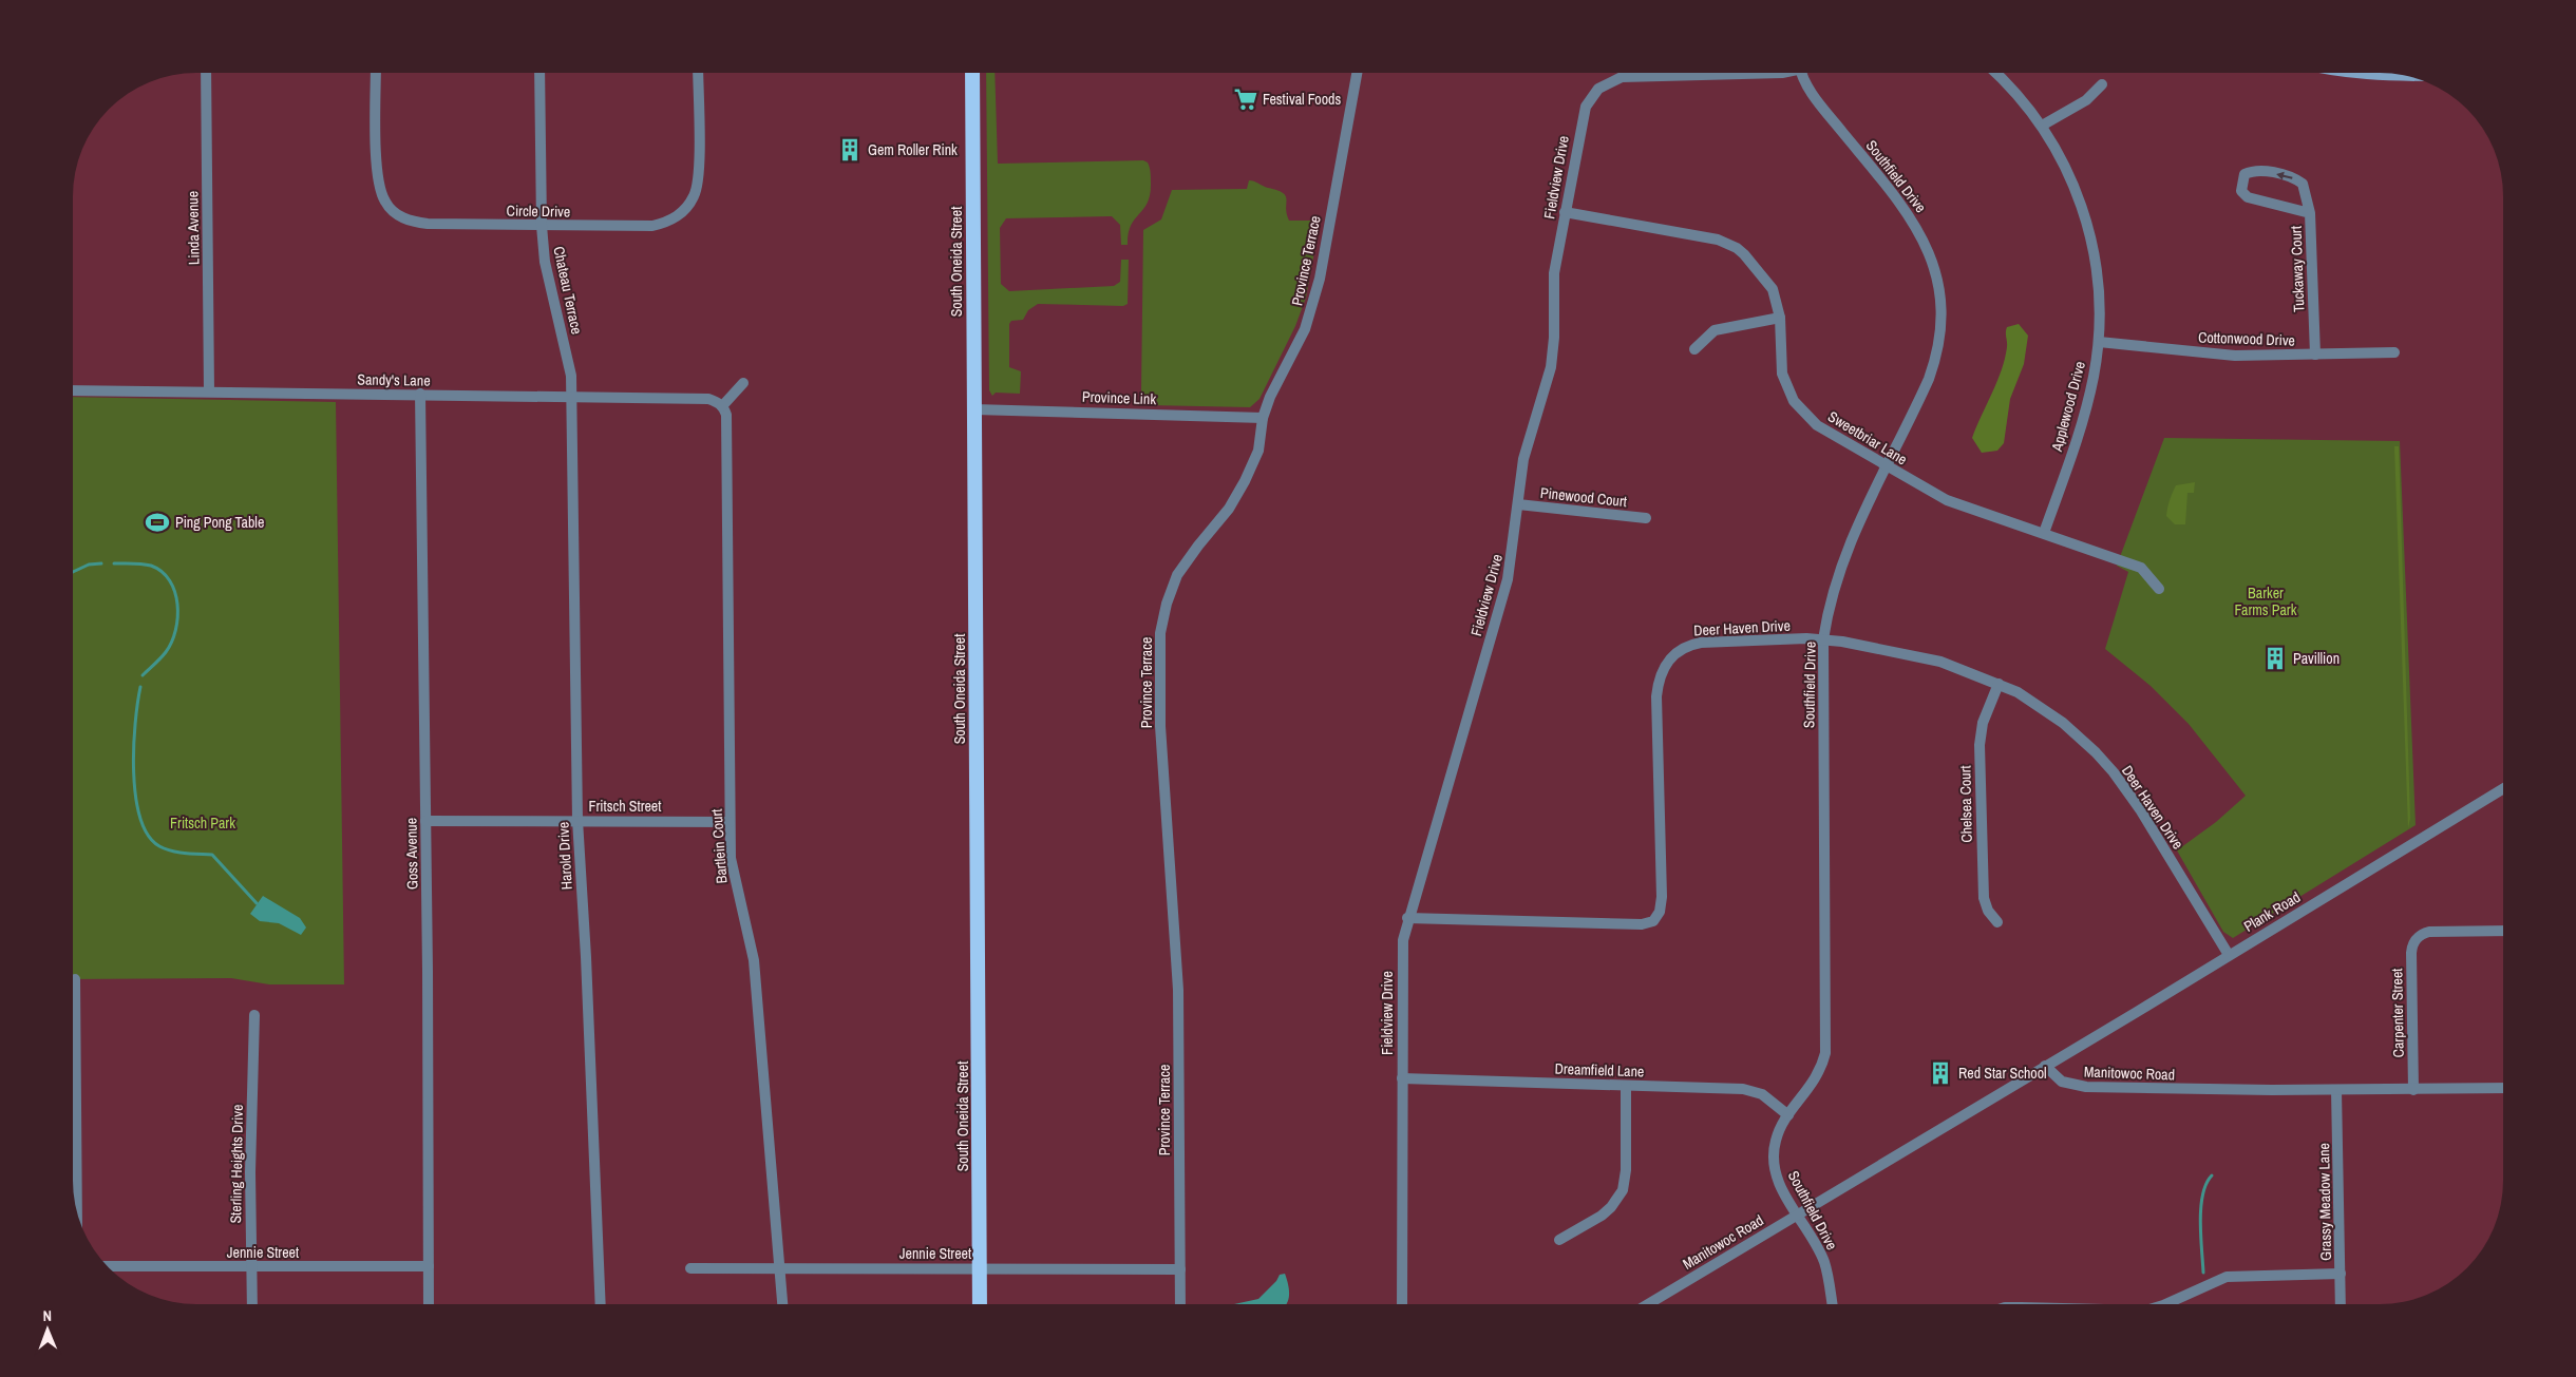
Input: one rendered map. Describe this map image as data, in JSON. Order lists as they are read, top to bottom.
{
  "streets": {
    "highway": ["South Oneida Street"],
    "street": [
      "Southfield Drive",
      "Fieldview Drive",
      "Circle Drive",
      "Linda Avenue",
      "Province Terrace",
      "Tuckaway Court",
      "Chateau Terrace",
      "Cottonwood Drive",
      "Sandy's Lane",
      "Province Link",
      "Applewood Drive",
      "Sweetbriar Lane",
      "Pinewood Court",
      "Deer Haven Drive",
      "Chelsea Court",
      "Fritsch Street",
      "Bartlein Court",
      "Goss Avenue",
      "Harold Drive",
      "Plank Road",
      "Carpenter Street",
      "Dreamfield Lane",
      "Manitowoc Road",
      "Sterling Heights Drive",
      "Grassy Meadow Lane",
      "Jennie Street"
    ]
  },
  "crossings": [
    ["Southfield Drive", "Sweetbriar Lane"],
    ["Southfield Drive", "Deer Haven Drive"],
    ["Southfield Drive", "Dreamfield Lane"],
    ["Southfield Drive", "Manitowoc Road"],
    ["Fieldview Drive", "Sweetbriar Lane"],
    ["Fieldview Drive", "Pinewood Court"],
    ["Fieldview Drive", "Deer Haven Drive"],
    ["Fieldview Drive", "Dreamfield Lane"],
    ["Circle Drive", "Chateau Terrace"],
    ["Linda Avenue", "Sandy's Lane"],
    ["Province Terrace", "Province Link"],
    ["Province Terrace", "Jennie Street"],
    ["South Oneida Street", "Province Link"],
    ["South Oneida Street", "Jennie Street"],
    ["Tuckaway Court", "Cottonwood Drive"],
    ["Chateau Terrace", "Sandy's Lane"],
    ["Chateau Terrace", "Harold Drive"],
    ["Cottonwood Drive", "Applewood Drive"],
    ["Sandy's Lane", "Bartlein Court"],
    ["Sandy's Lane", "Goss Avenue"],
    ["Sandy's Lane", "Harold Drive"],
    ["Applewood Drive", "Sweetbriar Lane"],
    ["Deer Haven Drive", "Chelsea Court"],
    ["Deer Haven Drive", "Plank Road"],
    ["Fritsch Street", "Bartlein Court"],
    ["Fritsch Street", "Goss Avenue"],
    ["Fritsch Street", "Harold Drive"],
    ["Bartlein Court", "Jennie Street"],
    ["Goss Avenue", "Jennie Street"],
    ["Plank Road", "Manitowoc Road"],
    ["Carpenter Street", "Manitowoc Road"],
    ["Manitowoc Road", "Grassy Meadow Lane"],
    ["Sterling Heights Drive", "Jennie Street"]
  ],
  "parks": ["Barker Farms Park", "Fritsch Park"],
  "places": {
    "supermarket": ["Festival Foods"],
    "building": ["Gem Roller Rink", "Pavillion", "Red Star School"],
    "sports": ["Ping Pong Table"]
  },
  "north": "top"
}
